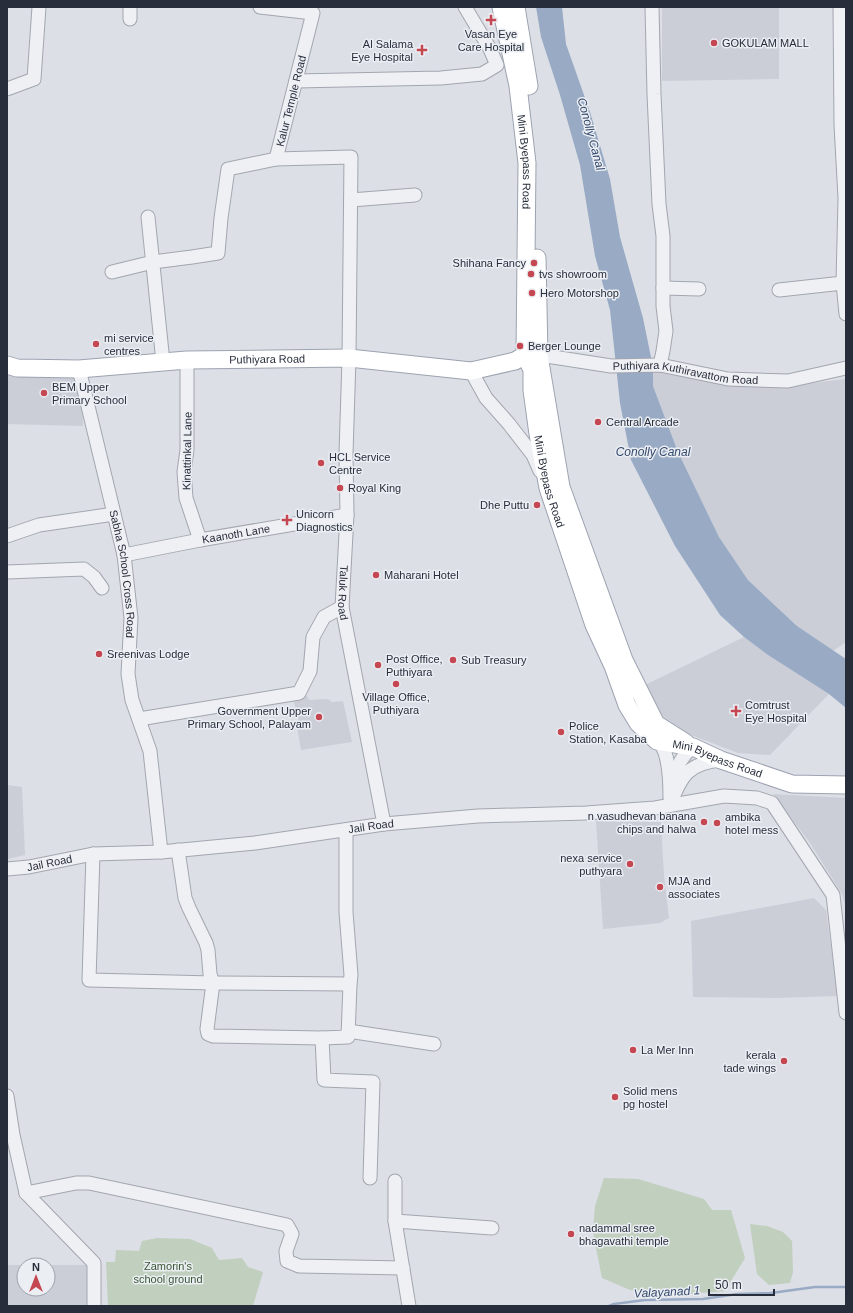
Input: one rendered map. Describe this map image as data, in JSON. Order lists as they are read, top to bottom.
{
  "streets": {
    "main road": ["Mini Byepass Road", "Puthiyara Road"],
    "street": [
      "Kalur Temple Road",
      "Puthiyara Kuthiravattom Road",
      "Kinattinkal Lane",
      "Kaanoth Lane",
      "Sabha School Cross Road",
      "Taluk Road",
      "Jail Road"
    ]
  },
  "crossings": [
    ["Kalur Temple Road", "Puthiyara Road"],
    ["Kalur Temple Road", "Taluk Road"],
    ["Mini Byepass Road", "Puthiyara Road"],
    ["Mini Byepass Road", "Puthiyara Kuthiravattom Road"],
    ["Puthiyara Road", "Puthiyara Kuthiravattom Road"],
    ["Puthiyara Road", "Kinattinkal Lane"],
    ["Puthiyara Road", "Sabha School Cross Road"],
    ["Puthiyara Road", "Taluk Road"],
    ["Kinattinkal Lane", "Kaanoth Lane"],
    ["Kaanoth Lane", "Sabha School Cross Road"],
    ["Kaanoth Lane", "Taluk Road"],
    ["Sabha School Cross Road", "Jail Road"],
    ["Taluk Road", "Jail Road"]
  ],
  "water": ["Conolly Canal", "Valayanad 1"],
  "parks": ["Zamorin's school ground"],
  "places": {
    "health": [
      "Vasan Eye Care Hospital",
      "Al Salama Eye Hospital",
      "Unicorn Diagnostics",
      "Comtrust Eye Hospital"
    ],
    "other": [
      "GOKULAM MALL",
      "Shihana Fancy",
      "tvs showroom",
      "Hero Motorshop",
      "mi service centres",
      "Berger Lounge",
      "BEM Upper Primary School",
      "Central Arcade",
      "HCL Service Centre",
      "Royal King",
      "Dhe Puttu",
      "Maharani Hotel",
      "Sreenivas Lodge",
      "Sub Treasury",
      "Post Office, Puthiyara",
      "Village Office, Puthiyara",
      "Government Upper Primary School, Palayam",
      "Police Station, Kasaba",
      "n vasudhevan banana chips and halwa",
      "ambika hotel mess",
      "nexa service puthyara",
      "MJA and associates",
      "La Mer Inn",
      "kerala tade wings",
      "Solid mens pg hostel",
      "nadammal sree bhagavathi temple"
    ]
  },
  "scale_bar": "50 m",
  "north": "top"
}
